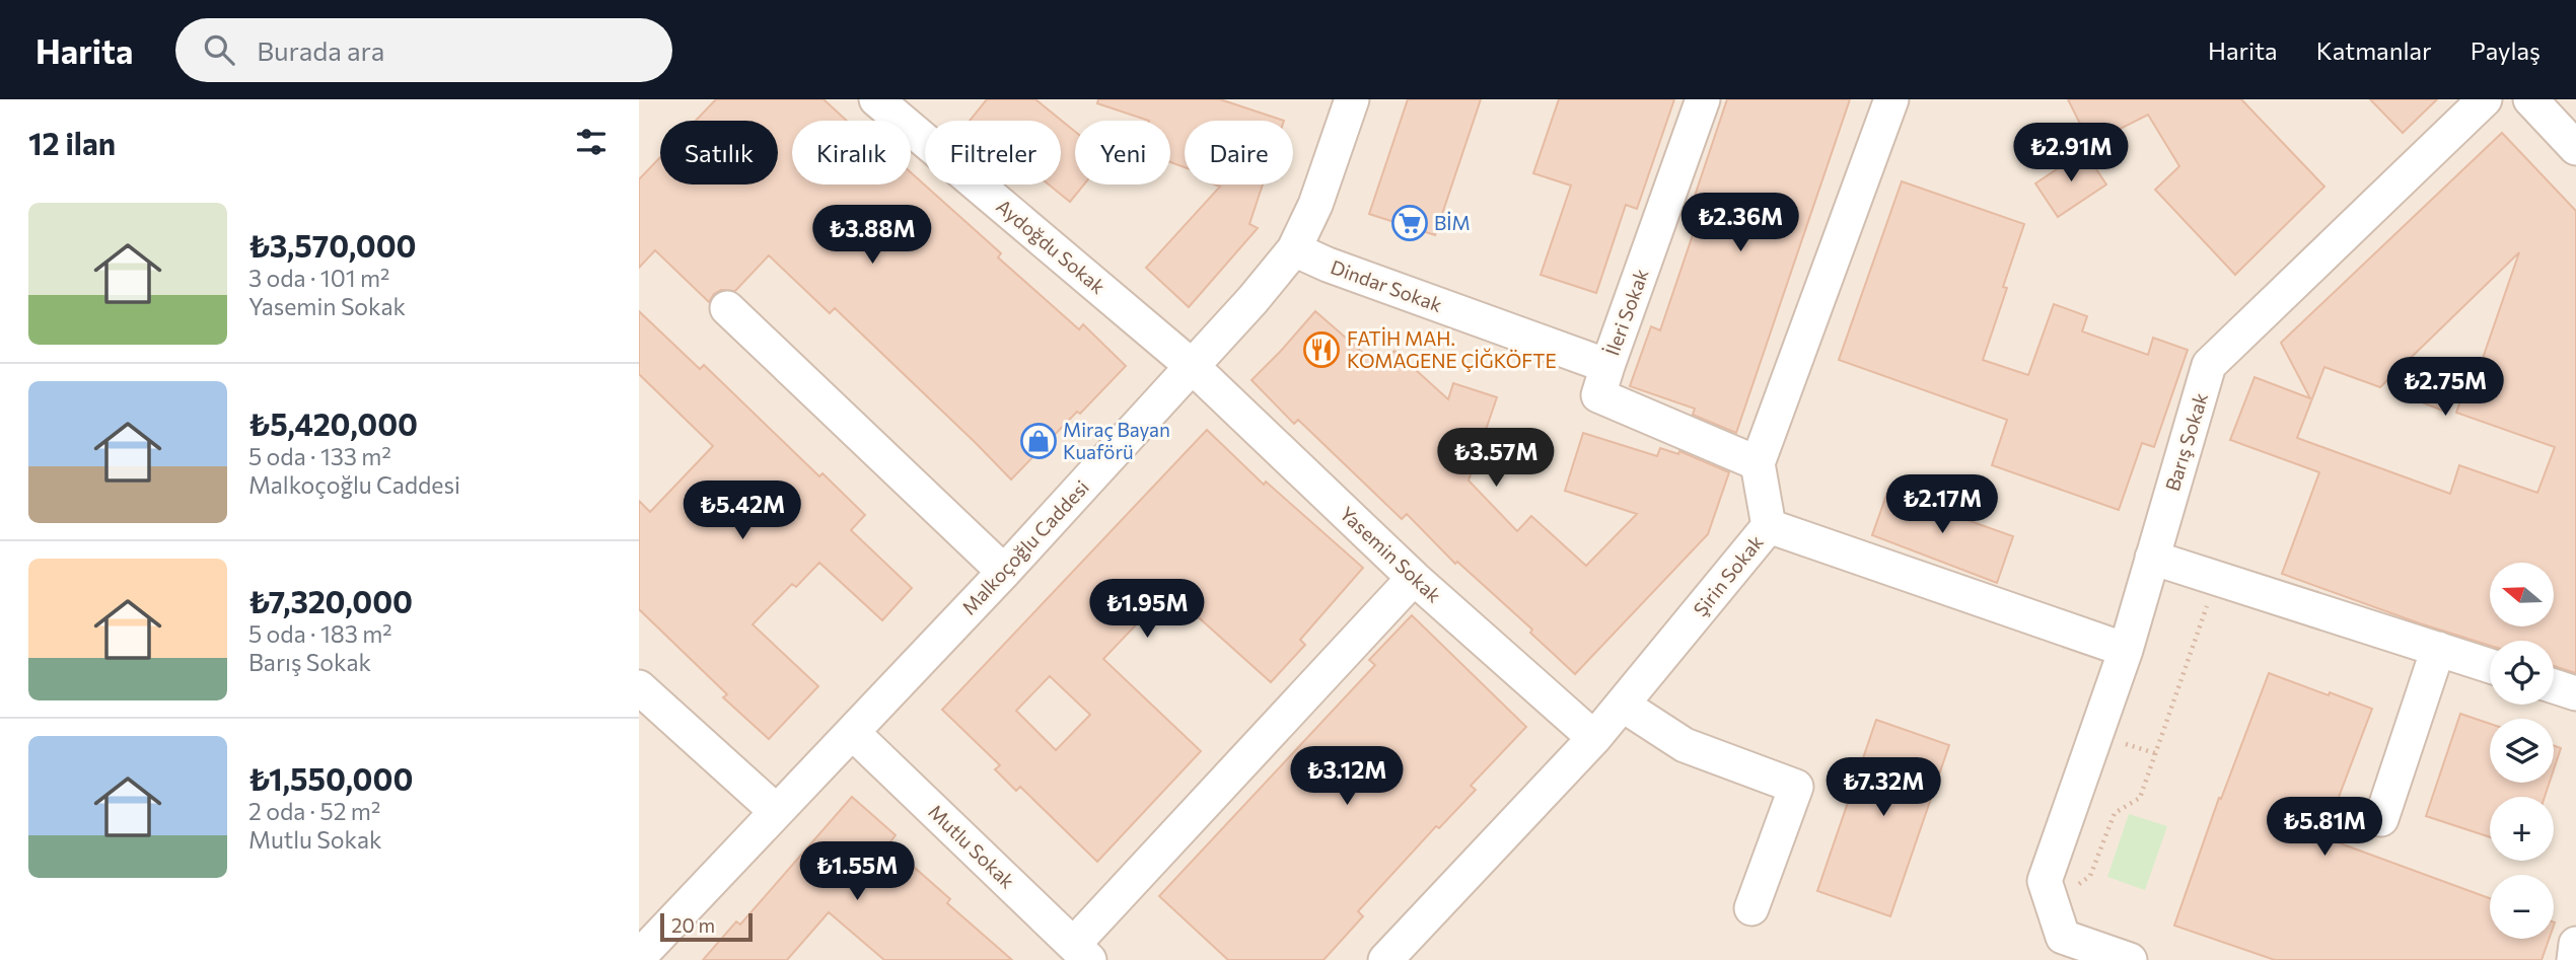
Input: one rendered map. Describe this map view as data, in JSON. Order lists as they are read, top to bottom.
{
  "streets": {
    "street": [
      "Aydoğdu Sokak",
      "Dindar Sokak",
      "İleri Sokak",
      "Barış Sokak",
      "Malkoçoğlu Caddesi",
      "Yasemin Sokak",
      "Şirin Sokak",
      "Mutlu Sokak"
    ]
  },
  "crossings": [
    ["Aydoğdu Sokak", "Malkoçoğlu Caddesi"],
    ["Aydoğdu Sokak", "Yasemin Sokak"],
    ["Dindar Sokak", "İleri Sokak"],
    ["Dindar Sokak", "Malkoçoğlu Caddesi"],
    ["Malkoçoğlu Caddesi", "Yasemin Sokak"],
    ["Malkoçoğlu Caddesi", "Mutlu Sokak"],
    ["Yasemin Sokak", "Şirin Sokak"]
  ],
  "places": {
    "supermarket": ["BİM"],
    "restaurant": ["FATİH MAH. KOMAGENE ÇİĞKÖFTE"],
    "shop": ["Miraç Bayan Kuaförü"]
  },
  "scale_bar": "20 m",
  "north": "left",
  "page": {
    "header": "Harita",
    "search": "Burada ara",
    "nav": ["Harita", "Katmanlar", "Paylaş"],
    "heading": "12 ilan",
    "chip": [
      "Satılık",
      "Kiralık",
      "Filtreler",
      "Yeni",
      "Daire"
    ],
    "price": [
      "₺2.91M",
      "₺2.36M",
      "₺3.88M",
      "₺2.75M",
      "₺3.57M",
      "₺2.17M",
      "₺5.42M",
      "₺1.95M",
      "₺3.12M",
      "₺7.32M",
      "₺5.81M",
      "₺1.55M"
    ],
    "list": [
      {
        "name": "₺3,570,000",
        "note": "3 oda · 101 m² · Yasemin Sokak"
      },
      {
        "name": "₺5,420,000",
        "note": "5 oda · 133 m² · Malkoçoğlu Caddesi"
      },
      {
        "name": "₺7,320,000",
        "note": "5 oda · 183 m² · Barış Sokak"
      },
      {
        "name": "₺1,550,000",
        "note": "2 oda · 52 m² · Mutlu Sokak"
      }
    ],
    "map_buttons": ["+", "−"],
    "scale": "20 m"
  }
}
